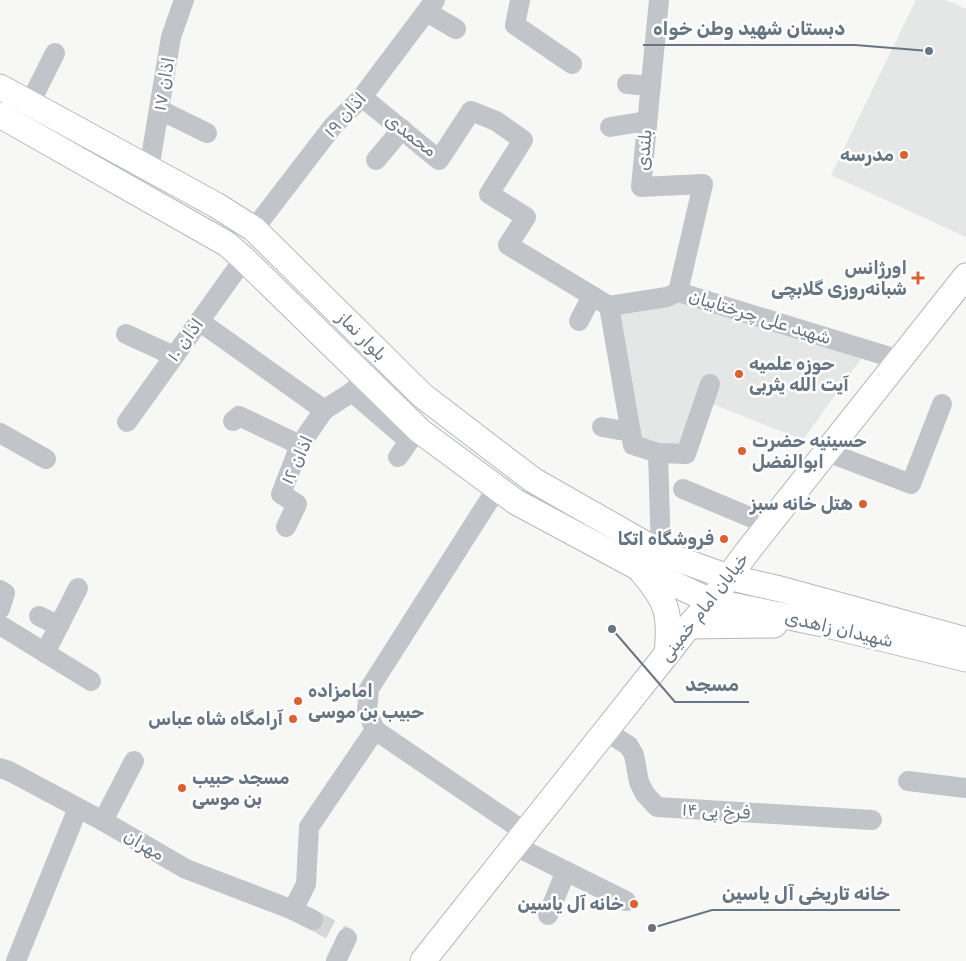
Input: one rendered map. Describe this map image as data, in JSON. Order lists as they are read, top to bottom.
{
  "streets": {
    "main road": ["بلوار نماز", "خیابان امام خمینی", "شهیدان زاهدی"],
    "street": [
      "اذان ۱۷",
      "اذان ۱۹",
      "محمدی",
      "بلندی",
      "شهید علی چرختابیان",
      "اذان ۱۰",
      "اذان ۱۲",
      "فرخ پی ۱۴",
      "مهران"
    ]
  },
  "crossings": [
    ["اذان ۱۷", "بلوار نماز"],
    ["اذان ۱۹", "محمدی"],
    ["اذان ۱۹", "بلوار نماز"],
    ["بلندی", "شهید علی چرختابیان"],
    ["شهید علی چرختابیان", "خیابان امام خمینی"],
    ["بلوار نماز", "اذان ۱۰"],
    ["بلوار نماز", "اذان ۱۲"],
    ["بلوار نماز", "خیابان امام خمینی"],
    ["بلوار نماز", "شهیدان زاهدی"],
    ["خیابان امام خمینی", "شهیدان زاهدی"],
    ["خیابان امام خمینی", "فرخ پی ۱۴"]
  ],
  "places": {
    "other": [
      "دبستان شهید وطن خواه",
      "مدرسه",
      "حوزه علمیه آیت الله یثربی",
      "حسینیه حضرت ابوالفضل",
      "هتل خانه سبز",
      "فروشگاه اتکا",
      "مسجد",
      "امامزاده حبیب بن موسی",
      "آرامگاه شاه عباس",
      "مسجد حبیب بن موسی",
      "خانه آل یاسین",
      "خانه تاریخی آل یاسین"
    ],
    "health": ["اورژانس شبانه‌روزی گلابچی"]
  }
}
